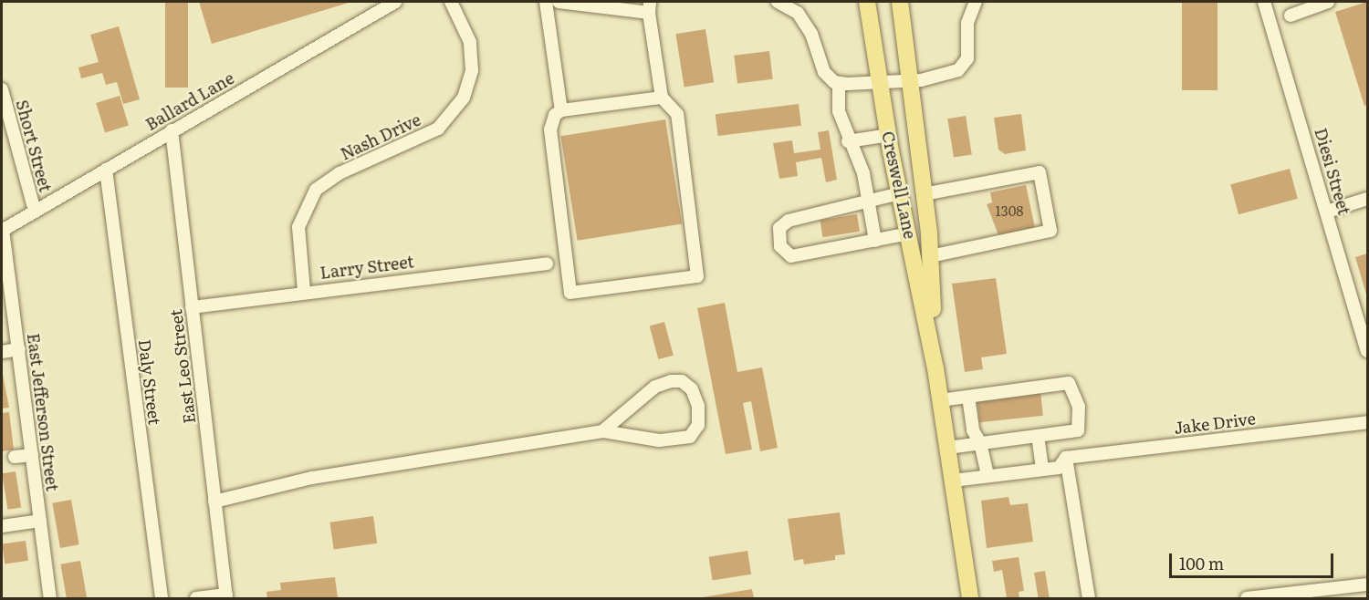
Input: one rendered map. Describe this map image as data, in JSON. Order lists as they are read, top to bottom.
{
  "streets": {
    "main road": ["Creswell Lane"],
    "street": [
      "Ballard Lane",
      "Nash Drive",
      "Short Street",
      "Diesi Street",
      "Larry Street",
      "East Leo Street",
      "Daly Street",
      "East Jefferson Street",
      "Jake Drive"
    ]
  },
  "crossings": [
    ["Ballard Lane", "Short Street"],
    ["Ballard Lane", "East Leo Street"],
    ["Ballard Lane", "Daly Street"],
    ["Ballard Lane", "East Jefferson Street"],
    ["Nash Drive", "Larry Street"],
    ["Larry Street", "East Leo Street"]
  ],
  "house_numbers": ["1308"],
  "scale_bar": "100 m"
}
